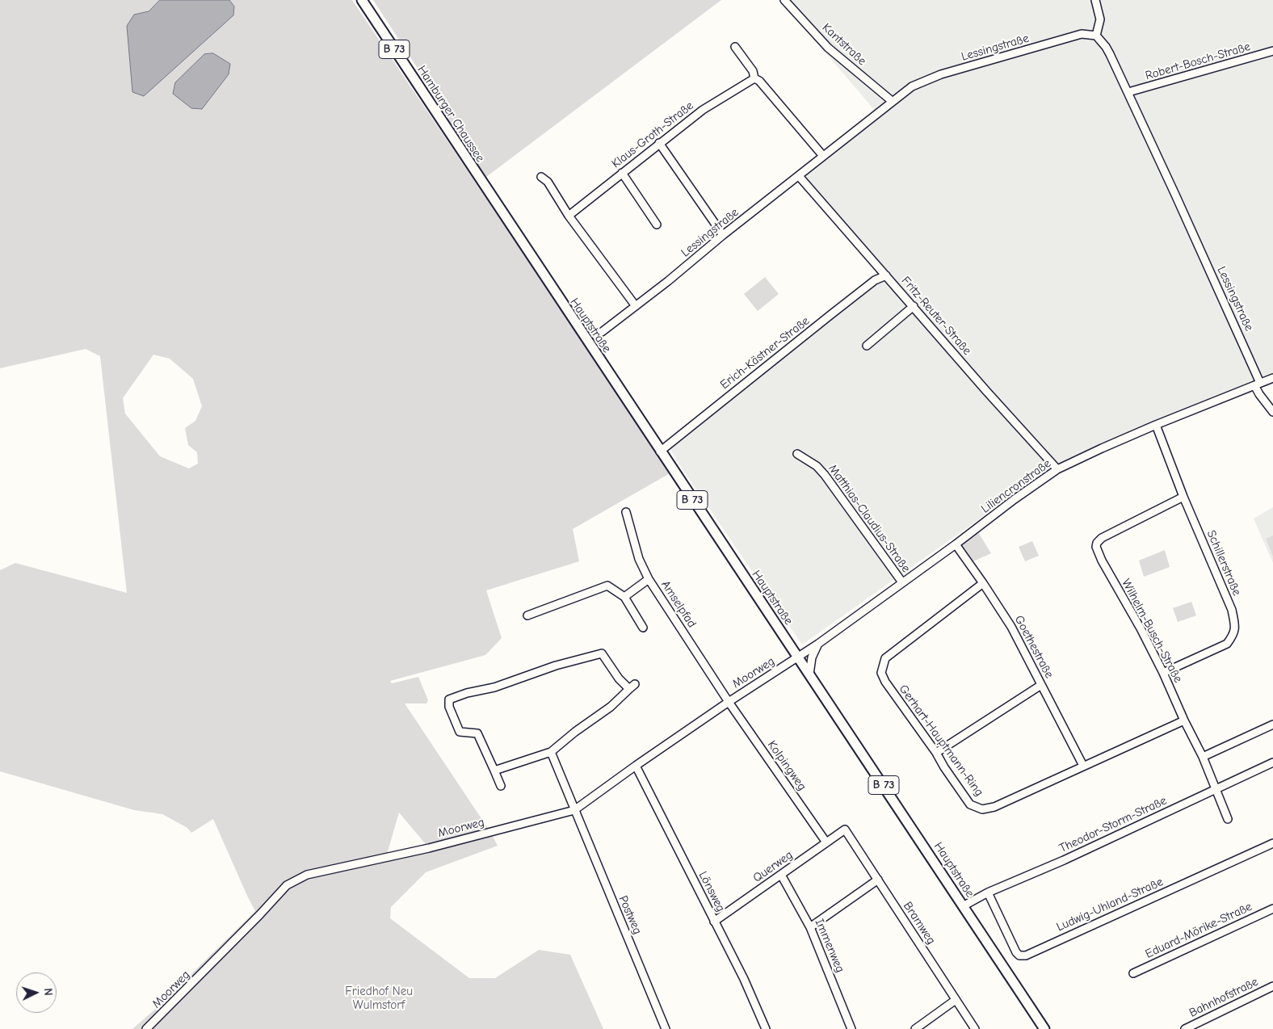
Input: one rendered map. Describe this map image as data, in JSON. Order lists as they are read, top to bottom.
{
  "streets": {
    "main road": ["B 73", "Hamburger Chaussee", "Hauptstraße"],
    "street": [
      "Kantstraße",
      "Lessingstraße",
      "Robert-Bosch-Straße",
      "Klaus-Groth-Straße",
      "Fritz-Reuter-Straße",
      "Erich-Kästner-Straße",
      "Liliencronstraße",
      "Matthias-Claudius-Straße",
      "Schillerstraße",
      "Amselpfad",
      "Wilhelm-Busch-Straße",
      "Goethestraße",
      "Moorweg",
      "Gerhart-Hauptmann-Ring",
      "Kolpingweg",
      "Theodor-Storm-Straße",
      "Querweg",
      "Lönsweg",
      "Ludwig-Uhland-Straße",
      "Postweg",
      "Bramweg",
      "Eduard-Mörike-Straße",
      "Immenweg",
      "Bahnhofstraße"
    ]
  },
  "crossings": [
    ["Kantstraße", "Lessingstraße"],
    ["Lessingstraße", "Robert-Bosch-Straße"],
    ["Lessingstraße", "Fritz-Reuter-Straße"],
    ["Lessingstraße", "Liliencronstraße"],
    ["Hamburger Chaussee", "Hauptstraße"],
    ["Fritz-Reuter-Straße", "Erich-Kästner-Straße"],
    ["Fritz-Reuter-Straße", "Liliencronstraße"],
    ["Hauptstraße", "Erich-Kästner-Straße"],
    ["Hauptstraße", "Liliencronstraße"],
    ["Hauptstraße", "Moorweg"],
    ["Hauptstraße", "Theodor-Storm-Straße"],
    ["Liliencronstraße", "Matthias-Claudius-Straße"],
    ["Liliencronstraße", "Schillerstraße"],
    ["Liliencronstraße", "Goethestraße"],
    ["Liliencronstraße", "Moorweg"],
    ["Schillerstraße", "Wilhelm-Busch-Straße"],
    ["Amselpfad", "Moorweg"],
    ["Amselpfad", "Kolpingweg"],
    ["Wilhelm-Busch-Straße", "Gerhart-Hauptmann-Ring"],
    ["Wilhelm-Busch-Straße", "Theodor-Storm-Straße"],
    ["Goethestraße", "Gerhart-Hauptmann-Ring"],
    ["Moorweg", "Kolpingweg"],
    ["Moorweg", "Lönsweg"],
    ["Moorweg", "Postweg"],
    ["Kolpingweg", "Querweg"],
    ["Theodor-Storm-Straße", "Ludwig-Uhland-Straße"],
    ["Querweg", "Lönsweg"],
    ["Querweg", "Bramweg"],
    ["Querweg", "Immenweg"]
  ],
  "parks": ["Friedhof Neu Wulmstorf"],
  "north": "right"
}
